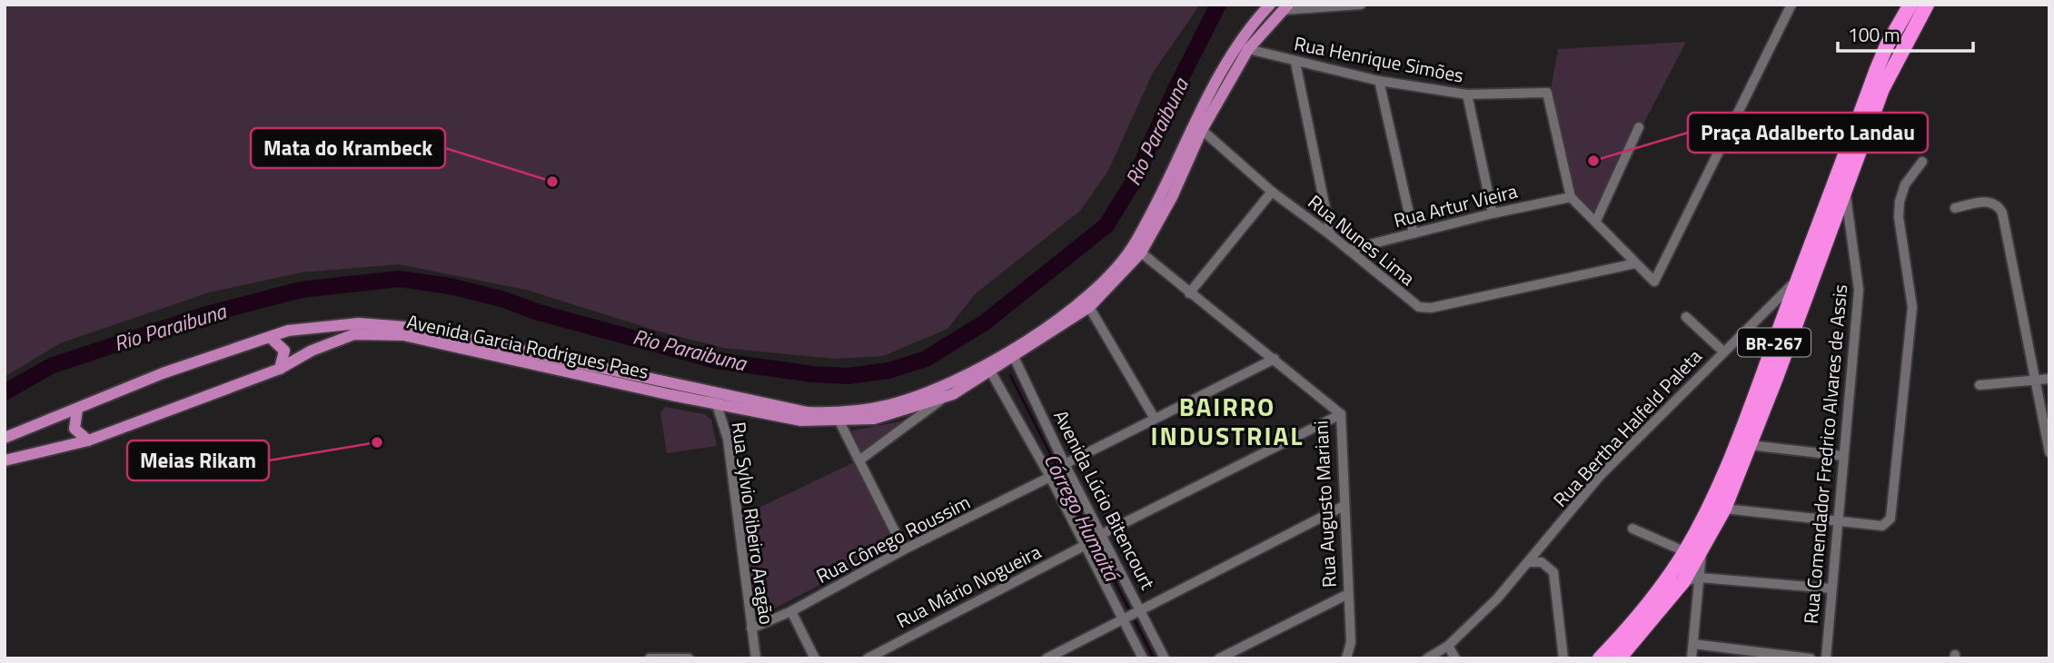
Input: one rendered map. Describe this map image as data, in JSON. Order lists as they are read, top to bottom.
{
  "streets": {
    "highway": ["BR-267"],
    "main road": ["Avenida Garcia Rodrigues Paes"],
    "street": [
      "Rua Henrique Simões",
      "Rua Artur Vieira",
      "Rua Nunes Lima",
      "Rua Bertha Halfeld Paleta",
      "Rua Comendador Fredrico Alvares de Assis",
      "Avenida Lúcio Bitencourt",
      "Rua Augusto Mariani",
      "Rua Sylvio Ribeiro Aragão",
      "Rua Cônego Roussim",
      "Rua Mário Nogueira"
    ]
  },
  "crossings": [
    ["Rua Henrique Simões", "Rua Artur Vieira"],
    ["Rua Artur Vieira", "Rua Nunes Lima"],
    ["Rua Nunes Lima", "Avenida Garcia Rodrigues Paes"],
    ["BR-267", "Rua Bertha Halfeld Paleta"],
    ["BR-267", "Rua Comendador Fredrico Alvares de Assis"],
    ["Avenida Garcia Rodrigues Paes", "Avenida Lúcio Bitencourt"],
    ["Avenida Garcia Rodrigues Paes", "Rua Augusto Mariani"],
    ["Avenida Garcia Rodrigues Paes", "Rua Sylvio Ribeiro Aragão"],
    ["Avenida Lúcio Bitencourt", "Rua Cônego Roussim"],
    ["Avenida Lúcio Bitencourt", "Rua Mário Nogueira"],
    ["Rua Sylvio Ribeiro Aragão", "Rua Cônego Roussim"]
  ],
  "districts": ["BAIRRO INDUSTRIAL"],
  "water": ["Rio Paraibuna", "Córrego Humaitá"],
  "places": ["Praça Adalberto Landau", "Mata do Krambeck", "Meias Rikam"],
  "scale_bar": "100 m"
}
